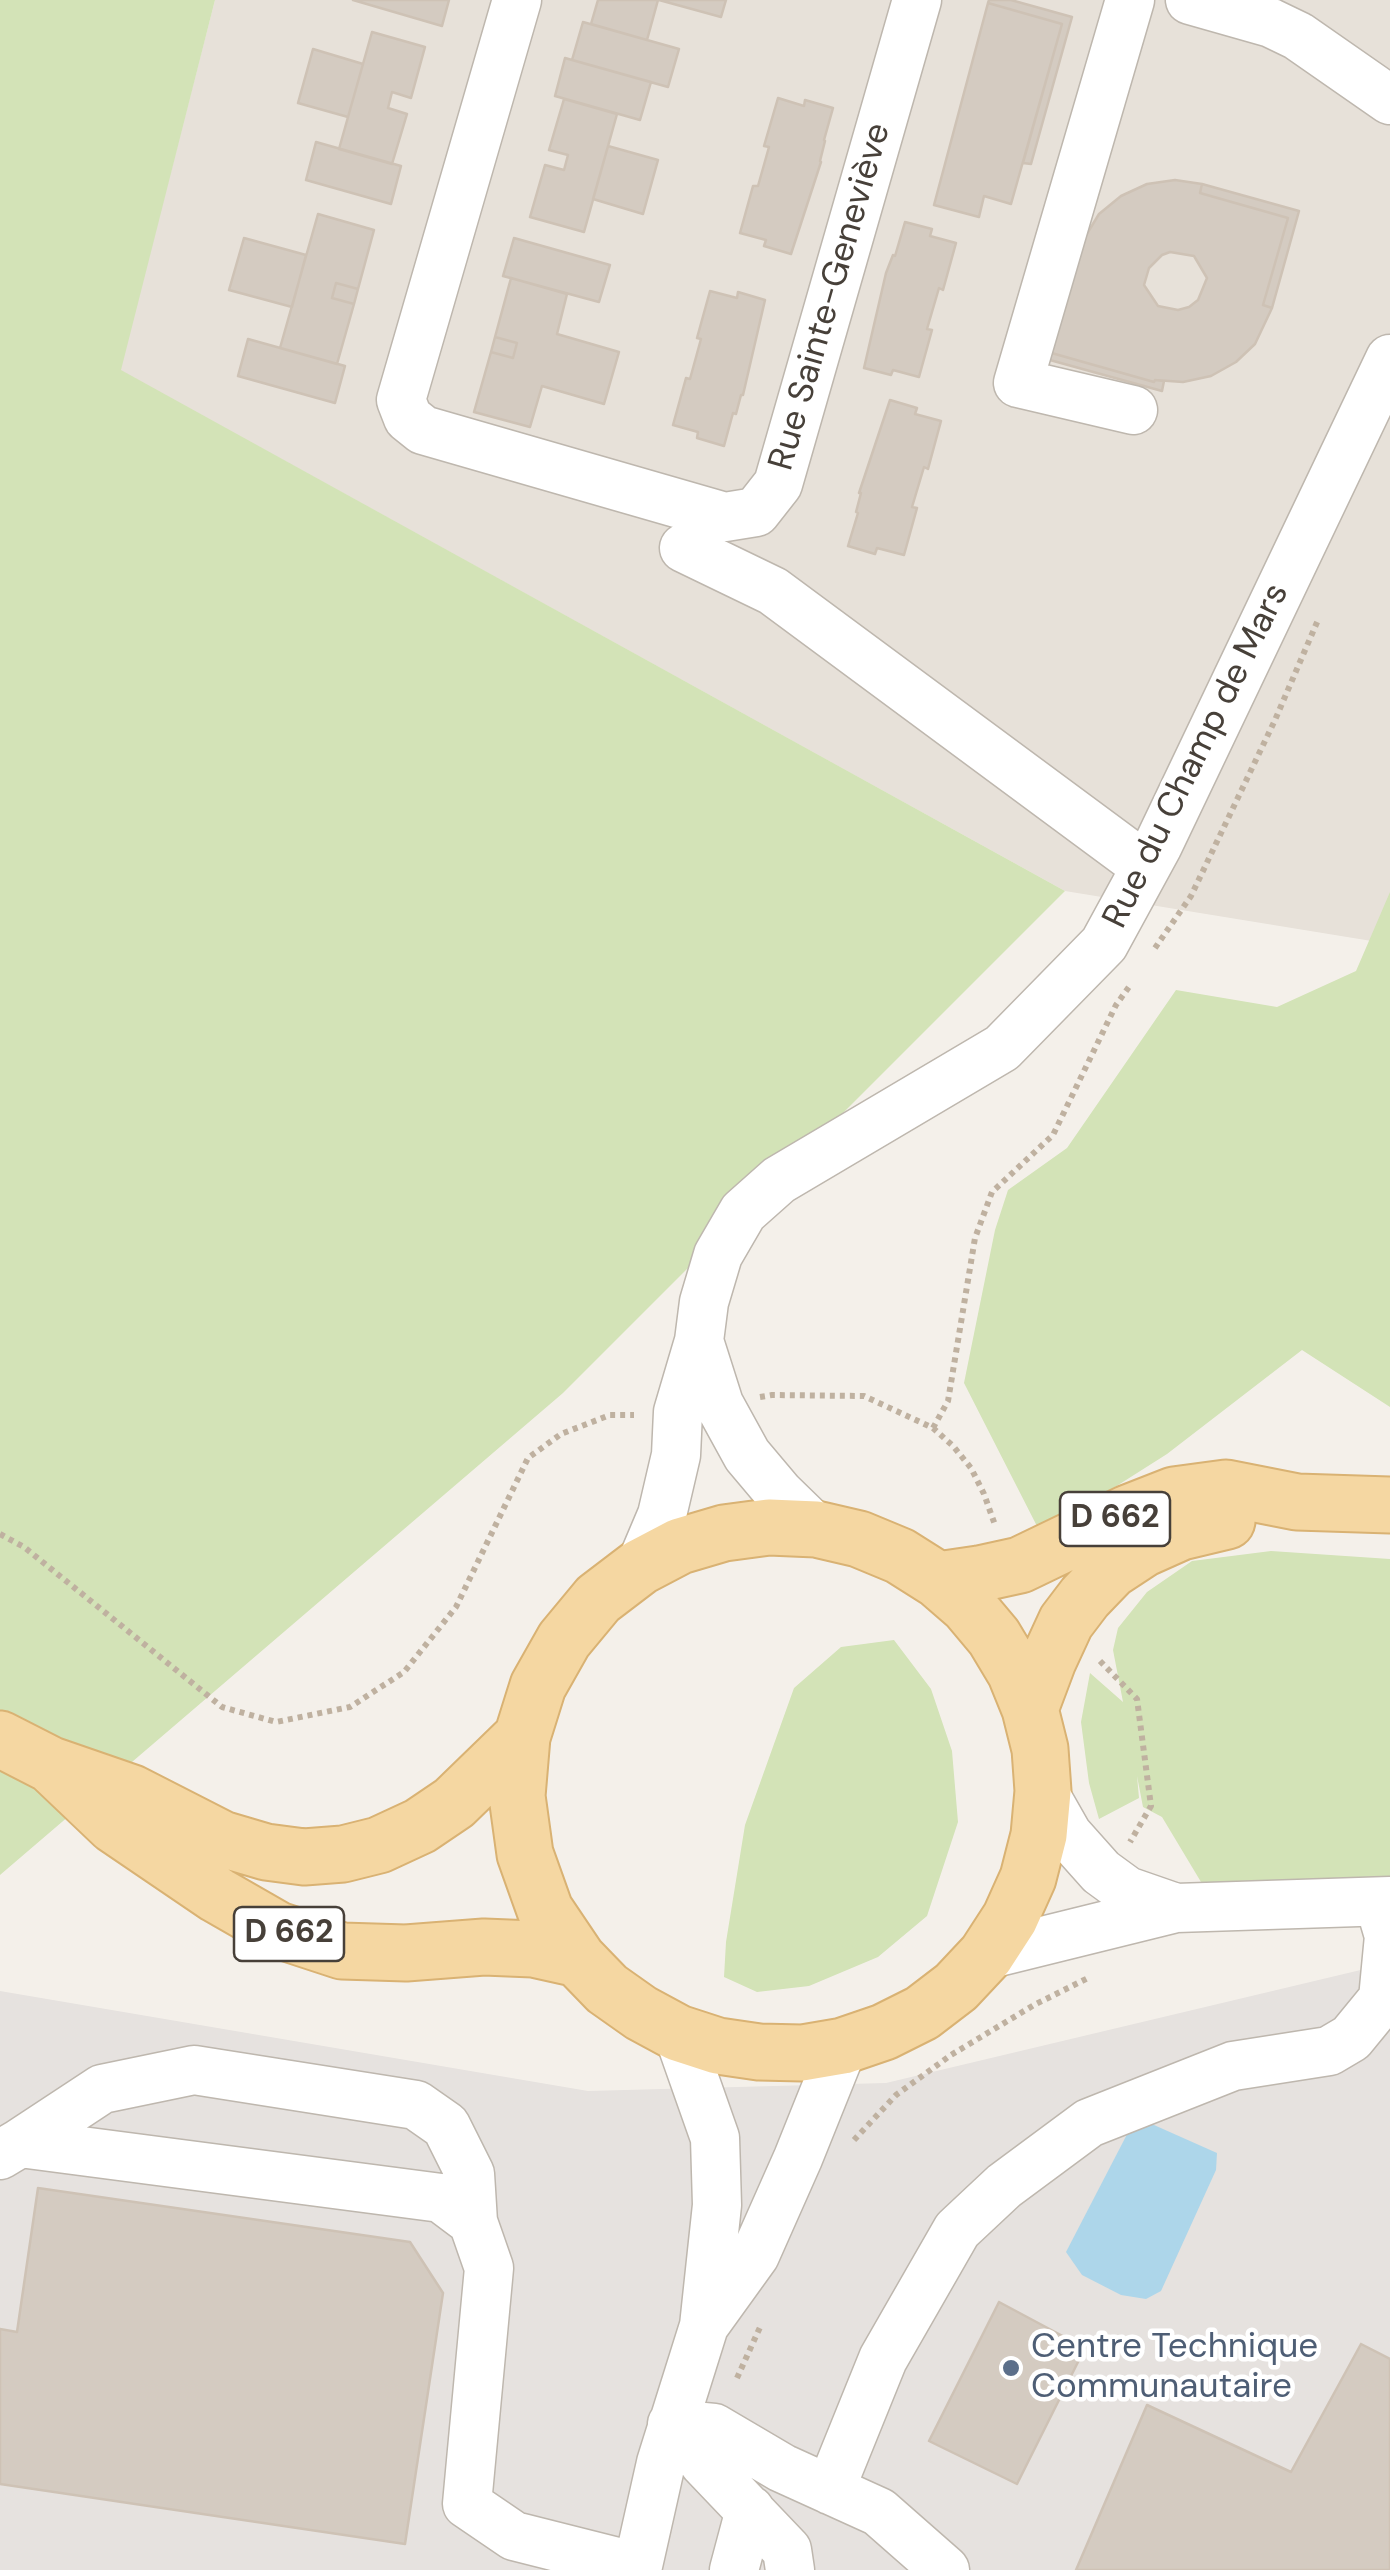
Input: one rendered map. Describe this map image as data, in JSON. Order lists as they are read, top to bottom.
{
  "streets": {
    "main road": ["D 662"],
    "street": ["Rue Sainte-Geneviève", "Rue du Champ de Mars"]
  },
  "places": ["Centre Technique Communautaire"]
}
